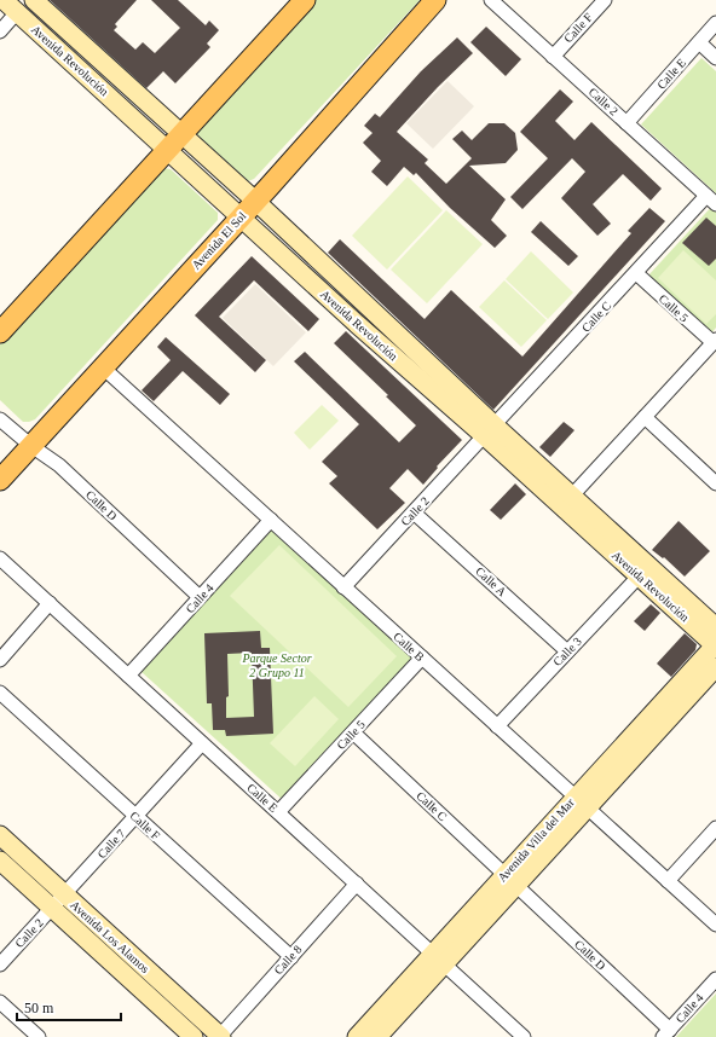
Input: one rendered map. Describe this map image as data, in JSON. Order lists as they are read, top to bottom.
{
  "streets": {
    "main road": [
      "Avenida Revolución",
      "Avenida El Sol",
      "Avenida Villa del Mar",
      "Avenida Los Alamos"
    ],
    "street": [
      "Calle F",
      "Calle E",
      "Calle 2",
      "Calle 5",
      "Calle C",
      "Calle D",
      "Calle A",
      "Calle 4",
      "Calle B",
      "Calle 3",
      "Calle 7",
      "Calle 8"
    ]
  },
  "crossings": [
    ["Calle F", "Calle 2"],
    ["Calle F", "Calle 7"],
    ["Calle F", "Calle 8"],
    ["Avenida Revolución", "Calle 2"],
    ["Avenida Revolución", "Avenida El Sol"],
    ["Avenida Revolución", "Calle C"],
    ["Avenida Revolución", "Calle 3"],
    ["Avenida Revolución", "Avenida Villa del Mar"],
    ["Calle E", "Calle 2"],
    ["Calle E", "Calle 5"],
    ["Calle E", "Calle 4"],
    ["Calle E", "Avenida Villa del Mar"],
    ["Calle E", "Calle 7"],
    ["Calle E", "Calle 8"],
    ["Calle 2", "Calle C"],
    ["Calle 2", "Calle A"],
    ["Calle 2", "Calle B"],
    ["Calle 2", "Calle 7"],
    ["Calle 2", "Avenida Los Alamos"],
    ["Avenida El Sol", "Calle D"],
    ["Avenida El Sol", "Calle B"],
    ["Calle 5", "Calle C"],
    ["Calle 5", "Calle B"],
    ["Calle C", "Calle D"],
    ["Calle C", "Avenida Villa del Mar"],
    ["Calle D", "Calle 4"],
    ["Calle D", "Avenida Villa del Mar"],
    ["Calle A", "Calle 3"],
    ["Calle 4", "Calle B"],
    ["Calle B", "Calle 3"],
    ["Calle B", "Avenida Villa del Mar"],
    ["Calle 7", "Avenida Los Alamos"],
    ["Avenida Los Alamos", "Calle 8"]
  ],
  "parks": ["Parque Sector 2 Grupo 11"],
  "scale_bar": "50 m"
}
